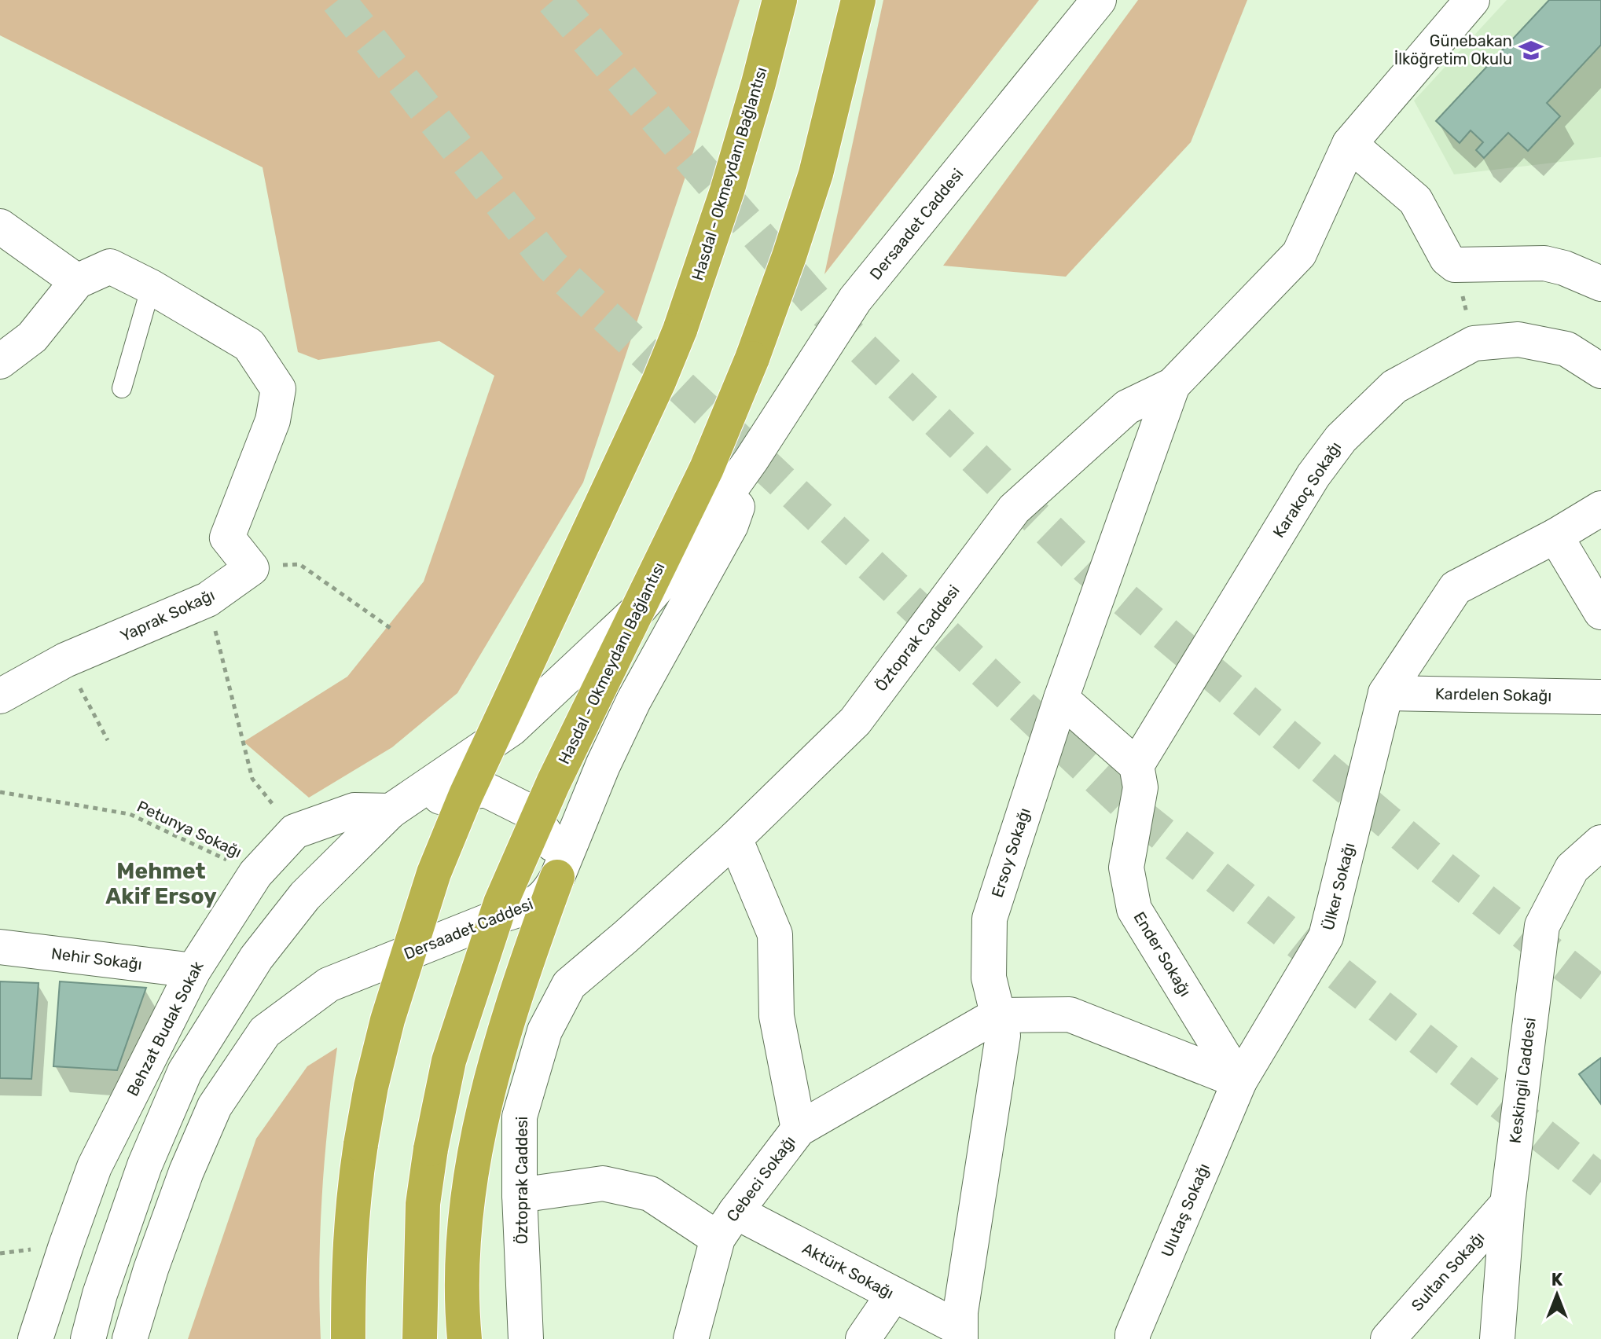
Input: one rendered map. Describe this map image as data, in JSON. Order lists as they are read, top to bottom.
{
  "streets": {
    "highway": ["Hasdal - Okmeydanı Bağlantısı"],
    "street": [
      "Dersaadet Caddesi",
      "Karakoç Sokağı",
      "Yaprak Sokağı",
      "Öztoprak Caddesi",
      "Kardelen Sokağı",
      "Ersoy Sokağı",
      "Ülker Sokağı",
      "Ender Sokağı",
      "Nehir Sokağı",
      "Behzat Budak Sokak",
      "Keskingil Caddesi",
      "Cebeci Sokağı",
      "Ulutaş Sokağı",
      "Aktürk Sokağı",
      "Sultan Sokağı"
    ],
    "path": ["Petunya Sokağı"]
  },
  "crossings": [
    ["Dersaadet Caddesi", "Behzat Budak Sokak"],
    ["Karakoç Sokağı", "Ender Sokağı"],
    ["Öztoprak Caddesi", "Ersoy Sokağı"],
    ["Öztoprak Caddesi", "Aktürk Sokağı"],
    ["Kardelen Sokağı", "Ülker Sokağı"],
    ["Petunya Sokağı", "Behzat Budak Sokak"],
    ["Ersoy Sokağı", "Cebeci Sokağı"],
    ["Ersoy Sokağı", "Aktürk Sokağı"],
    ["Ülker Sokağı", "Ender Sokağı"],
    ["Ülker Sokağı", "Ulutaş Sokağı"],
    ["Ender Sokağı", "Ulutaş Sokağı"],
    ["Nehir Sokağı", "Behzat Budak Sokak"],
    ["Keskingil Caddesi", "Sultan Sokağı"],
    ["Cebeci Sokağı", "Aktürk Sokağı"]
  ],
  "districts": ["Mehmet Akif Ersoy"],
  "places": {
    "school or university": ["Günebakan İlköğretim Okulu"]
  },
  "north": "top"
}
